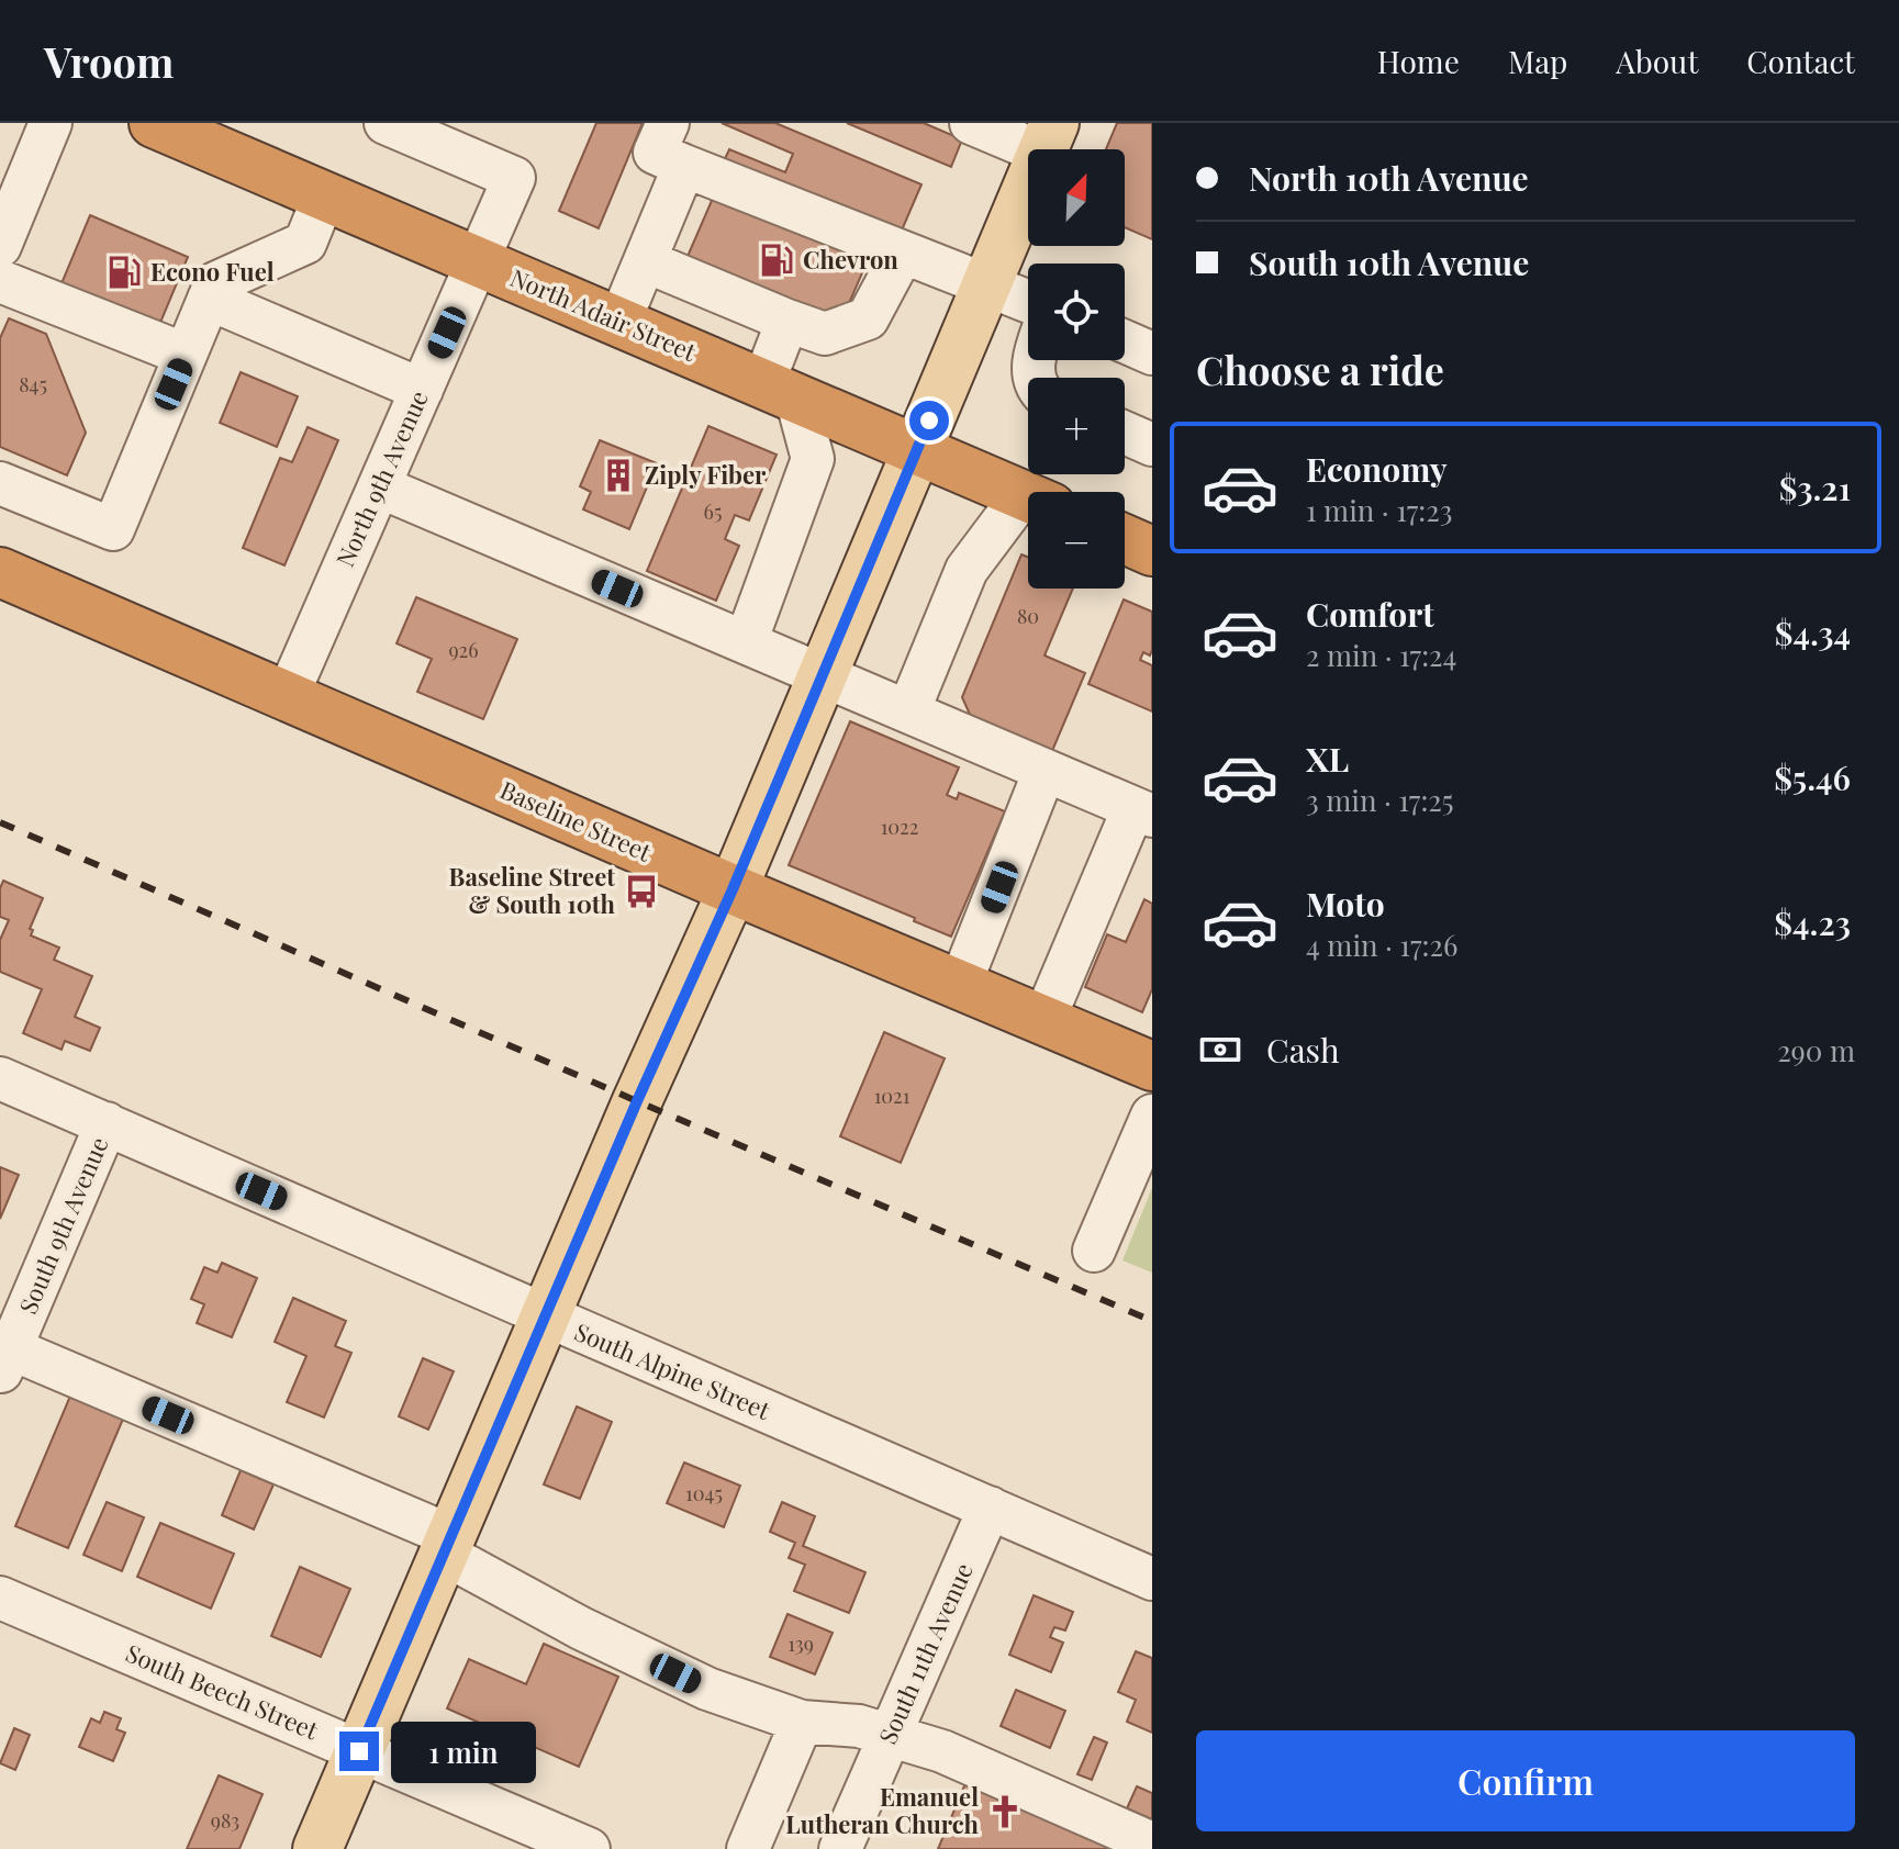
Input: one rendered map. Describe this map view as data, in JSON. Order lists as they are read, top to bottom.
{
  "streets": {
    "highway": ["North Adair Street", "Baseline Street"],
    "street": [
      "North 9th Avenue",
      "South 9th Avenue",
      "South Alpine Street",
      "South 11th Avenue",
      "South Beech Street"
    ]
  },
  "crossings": [
    ["North Adair Street", "North 9th Avenue"],
    ["North 9th Avenue", "Baseline Street"],
    ["South 9th Avenue", "South Alpine Street"],
    ["South Alpine Street", "South 11th Avenue"]
  ],
  "places": {
    "fuel station": ["Chevron", "Econo Fuel"],
    "building": ["Ziply Fiber"],
    "bus stop": ["Baseline Street & South 10th"],
    "church": ["Emanuel Lutheran Church"]
  },
  "house_numbers": [
    "845",
    "65",
    "80",
    "926",
    "1022",
    "1021",
    "1045",
    "139",
    "983"
  ],
  "north": "top right",
  "page": {
    "header": "Vroom",
    "nav": [
      "Home",
      "Map",
      "About",
      "Contact"
    ],
    "banner": ["North 10th Avenue", "South 10th Avenue"],
    "map_buttons": ["+", "−"],
    "heading": "Choose a ride",
    "list": [
      {
        "name": "Economy",
        "note": "1 min · 17:23",
        "value": "$3.21"
      },
      {
        "name": "Comfort",
        "note": "2 min · 17:24",
        "value": "$4.34"
      },
      {
        "name": "XL",
        "note": "3 min · 17:25",
        "value": "$5.46"
      },
      {
        "name": "Moto",
        "note": "4 min · 17:26",
        "value": "$4.23"
      }
    ],
    "pay": ["Cash", "290 m"],
    "buttons": "Confirm",
    "bubble": "1 min"
  }
}
